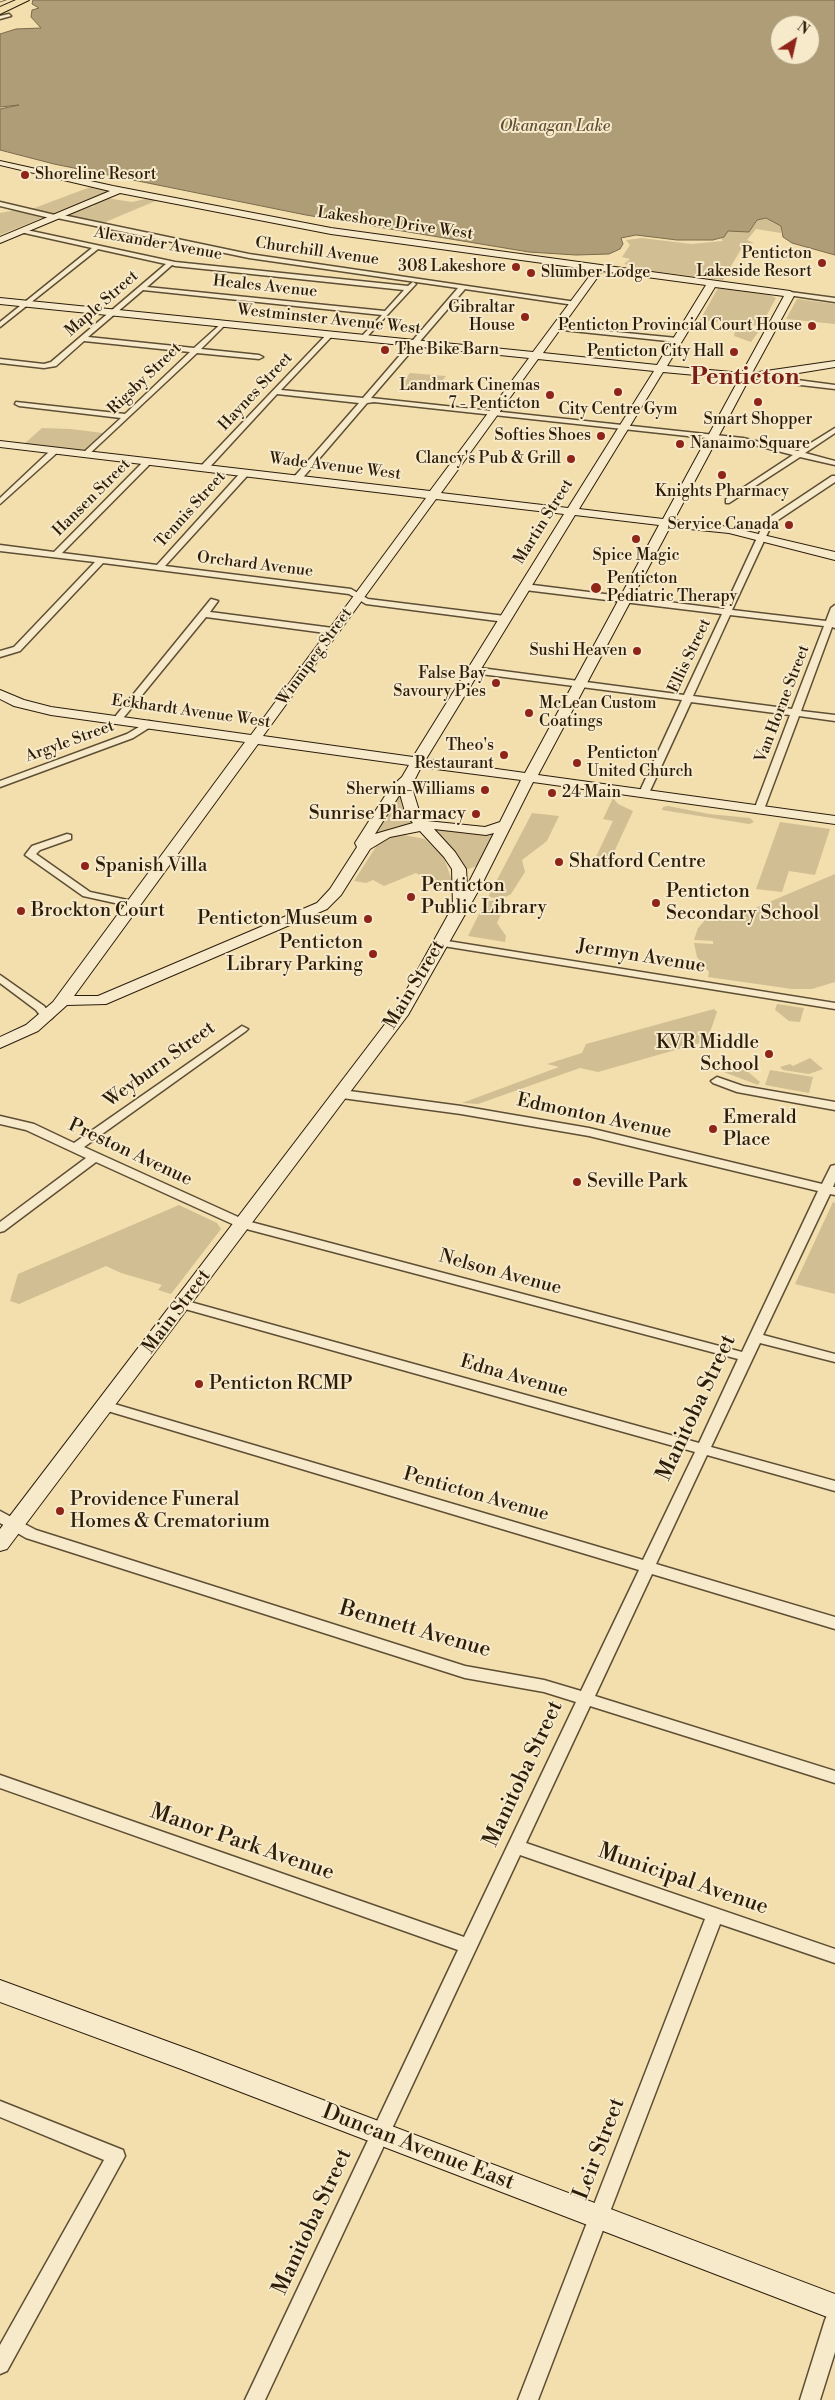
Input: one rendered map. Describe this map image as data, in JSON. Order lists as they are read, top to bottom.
{
  "streets": {
    "main road": [
      "Lakeshore Drive West",
      "Westminster Avenue West",
      "Wade Avenue West",
      "Martin Street",
      "Winnipeg Street",
      "Eckhardt Avenue West",
      "Main Street",
      "Duncan Avenue East"
    ],
    "street": [
      "Alexander Avenue",
      "Churchill Avenue",
      "Heales Avenue",
      "Maple Street",
      "Rigsby Street",
      "Haynes Street",
      "Hansen Street",
      "Tennis Street",
      "Orchard Avenue",
      "Ellis Street",
      "Van Horne Street",
      "Argyle Street",
      "Jermyn Avenue",
      "Weyburn Street",
      "Edmonton Avenue",
      "Preston Avenue",
      "Nelson Avenue",
      "Edna Avenue",
      "Manitoba Street",
      "Penticton Avenue",
      "Bennett Avenue",
      "Manor Park Avenue",
      "Municipal Avenue",
      "Leir Street"
    ]
  },
  "crossings": [
    ["Lakeshore Drive West", "Martin Street"],
    ["Lakeshore Drive West", "Winnipeg Street"],
    ["Lakeshore Drive West", "Main Street"],
    ["Alexander Avenue", "Maple Street"],
    ["Churchill Avenue", "Winnipeg Street"],
    ["Heales Avenue", "Maple Street"],
    ["Maple Street", "Westminster Avenue West"],
    ["Westminster Avenue West", "Rigsby Street"],
    ["Westminster Avenue West", "Haynes Street"],
    ["Westminster Avenue West", "Martin Street"],
    ["Westminster Avenue West", "Winnipeg Street"],
    ["Westminster Avenue West", "Main Street"],
    ["Rigsby Street", "Wade Avenue West"],
    ["Haynes Street", "Wade Avenue West"],
    ["Wade Avenue West", "Hansen Street"],
    ["Wade Avenue West", "Tennis Street"],
    ["Wade Avenue West", "Martin Street"],
    ["Wade Avenue West", "Ellis Street"],
    ["Wade Avenue West", "Winnipeg Street"],
    ["Wade Avenue West", "Main Street"],
    ["Hansen Street", "Orchard Avenue"],
    ["Tennis Street", "Orchard Avenue"],
    ["Martin Street", "Orchard Avenue"],
    ["Martin Street", "Winnipeg Street"],
    ["Martin Street", "Eckhardt Avenue West"],
    ["Martin Street", "Main Street"],
    ["Orchard Avenue", "Winnipeg Street"],
    ["Ellis Street", "Eckhardt Avenue West"],
    ["Winnipeg Street", "Eckhardt Avenue West"],
    ["Van Horne Street", "Eckhardt Avenue West"],
    ["Eckhardt Avenue West", "Argyle Street"],
    ["Eckhardt Avenue West", "Main Street"],
    ["Jermyn Avenue", "Main Street"],
    ["Main Street", "Edmonton Avenue"],
    ["Main Street", "Preston Avenue"],
    ["Main Street", "Nelson Avenue"],
    ["Main Street", "Edna Avenue"],
    ["Main Street", "Penticton Avenue"],
    ["Main Street", "Bennett Avenue"],
    ["Weyburn Street", "Preston Avenue"],
    ["Edmonton Avenue", "Manitoba Street"],
    ["Preston Avenue", "Nelson Avenue"],
    ["Nelson Avenue", "Manitoba Street"],
    ["Edna Avenue", "Manitoba Street"],
    ["Manitoba Street", "Penticton Avenue"],
    ["Manitoba Street", "Bennett Avenue"],
    ["Manitoba Street", "Manor Park Avenue"],
    ["Manitoba Street", "Municipal Avenue"],
    ["Manitoba Street", "Duncan Avenue East"],
    ["Municipal Avenue", "Leir Street"],
    ["Duncan Avenue East", "Leir Street"]
  ],
  "districts": ["Penticton"],
  "water": ["Okanagan Lake"],
  "places": [
    "Shoreline Resort",
    "Penticton Lakeside Resort",
    "308 Lakeshore",
    "Slumber Lodge",
    "Gibraltar House",
    "Penticton Provincial Court House",
    "The Bike Barn",
    "Penticton City Hall",
    "City Centre Gym",
    "Landmark Cinemas 7 - Penticton",
    "Smart Shopper",
    "Softies Shoes",
    "Nanaimo Square",
    "Clancy's Pub & Grill",
    "Knights Pharmacy",
    "Service Canada",
    "Spice Magic",
    "Penticton Pediatric Therapy",
    "Sushi Heaven",
    "False Bay Savoury Pies",
    "McLean Custom Coatings",
    "Theo's Restaurant",
    "Penticton United Church",
    "Sherwin-Williams",
    "24 Main",
    "Sunrise Pharmacy",
    "Shatford Centre",
    "Spanish Villa",
    "Penticton Public Library",
    "Penticton Secondary School",
    "Brockton Court",
    "Penticton Museum",
    "Penticton Library Parking",
    "KVR Middle School",
    "Emerald Place",
    "Seville Park",
    "Penticton RCMP",
    "Providence Funeral Homes & Crematorium"
  ],
  "north": "top right"
}
